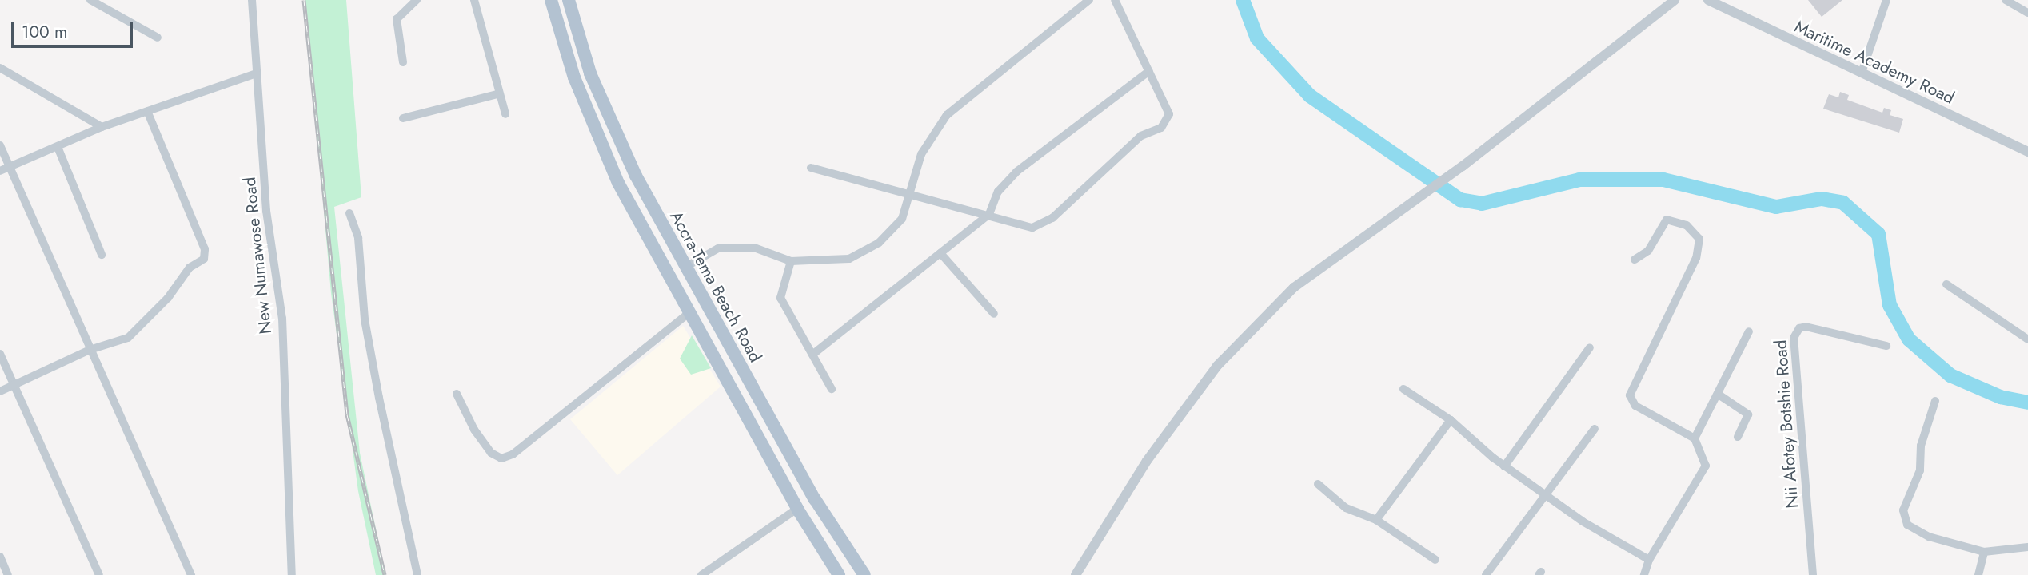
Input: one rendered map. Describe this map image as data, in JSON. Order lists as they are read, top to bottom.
{
  "streets": {
    "main road": ["Accra-Tema Beach Road"],
    "street": ["Maritime Academy Road", "New Numawose Road", "Nii Afotey Botshie Road"]
  },
  "scale_bar": "100 m"
}
